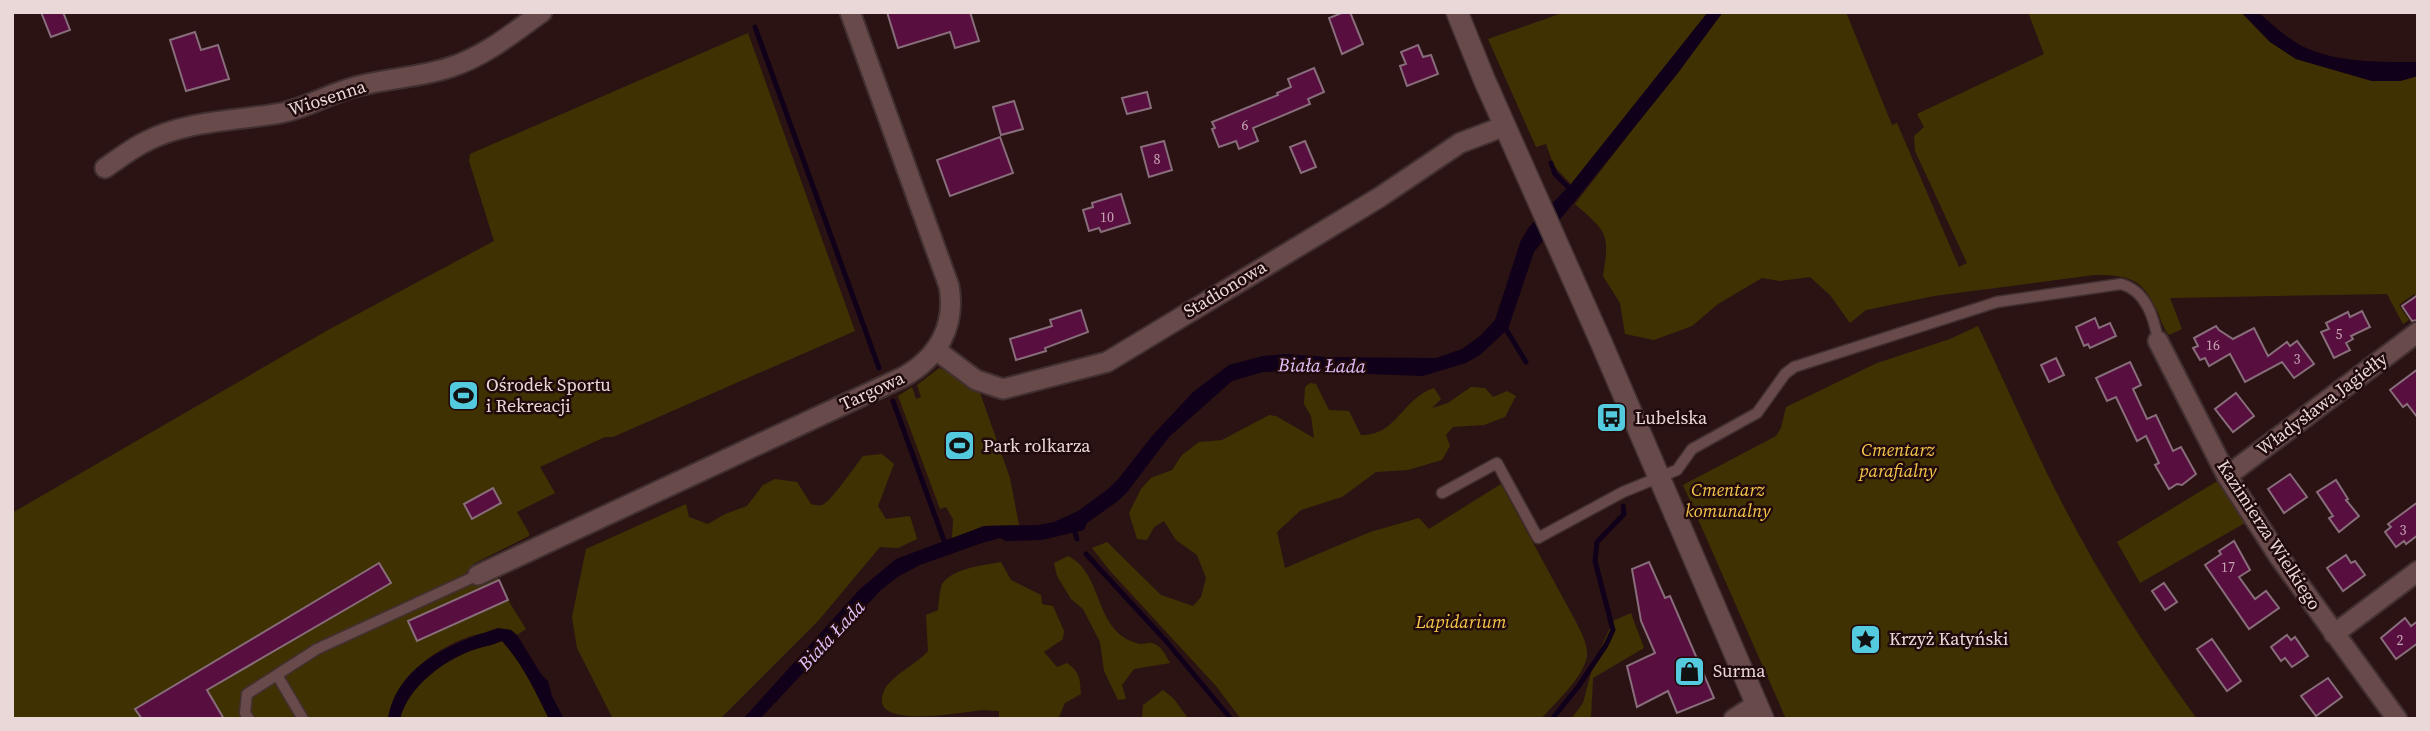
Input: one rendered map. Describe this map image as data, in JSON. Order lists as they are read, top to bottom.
{
  "streets": {
    "street": [
      "Wiosenna",
      "Stadionowa",
      "Targowa",
      "Władysława Jagiełły",
      "Kazimierza Wielkiego"
    ]
  },
  "crossings": [
    ["Stadionowa", "Targowa"],
    ["Władysława Jagiełły", "Kazimierza Wielkiego"]
  ],
  "water": ["Biała Łada"],
  "parks": ["Cmentarz parafialny", "Cmentarz komunalny", "Lapidarium"],
  "places": {
    "sports": ["Ośrodek Sportu i Rekreacji", "Park rolkarza"],
    "bus stop": ["Lubelska"],
    "place": ["Krzyż Katyński"],
    "shop": ["Surma"]
  },
  "house_numbers": [
    "6",
    "8",
    "10",
    "5",
    "16",
    "3",
    "3",
    "17",
    "2"
  ]
}
